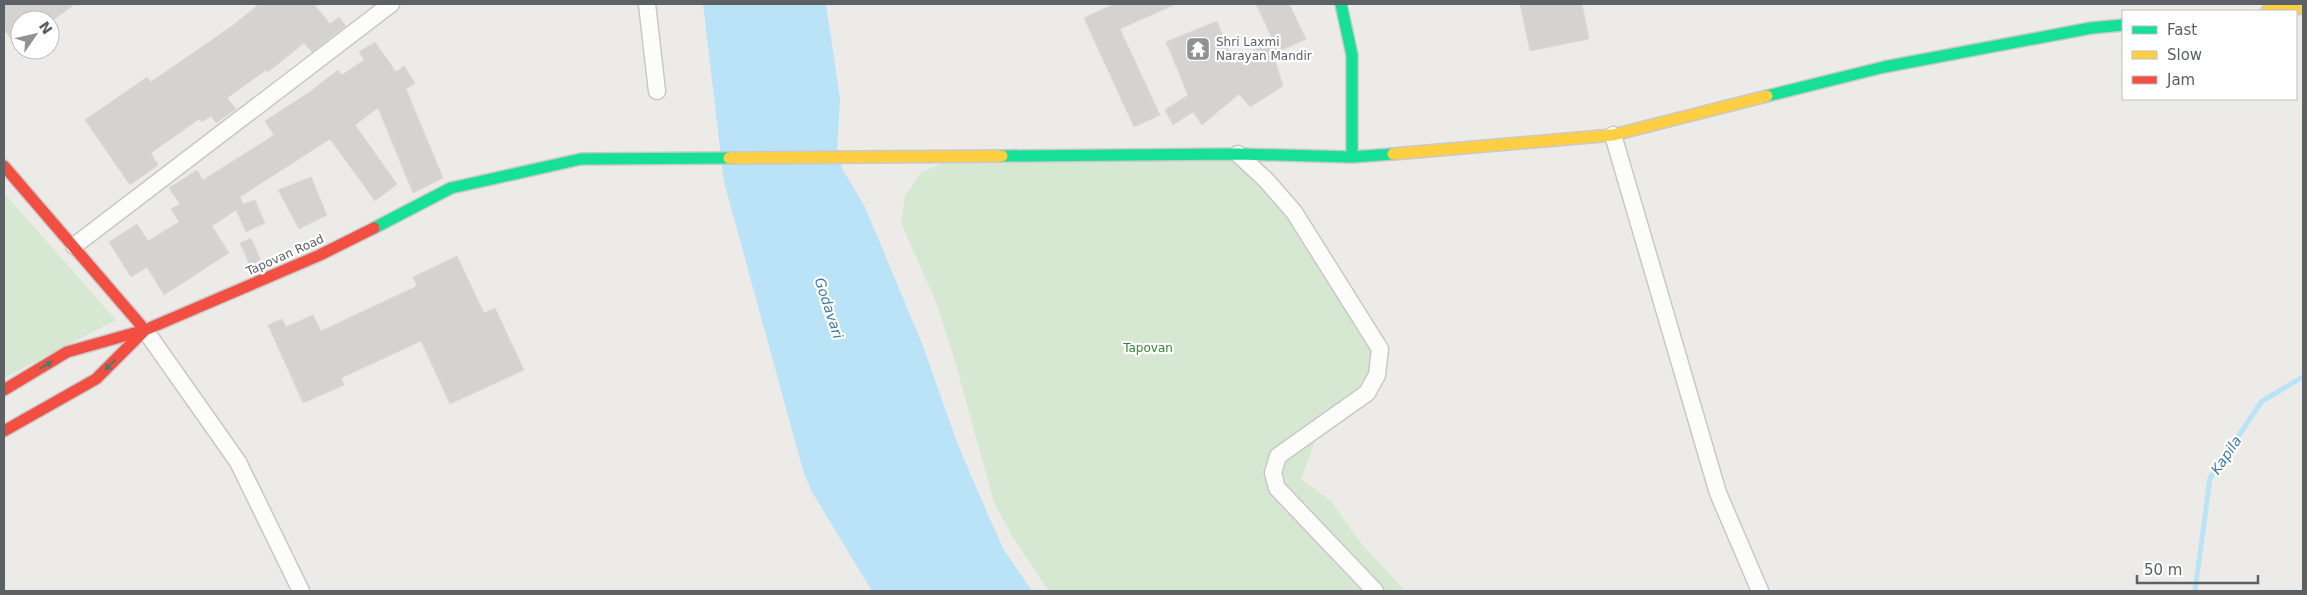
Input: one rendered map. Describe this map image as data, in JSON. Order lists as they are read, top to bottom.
{
  "streets": {
    "main road": ["Tapovan Road"]
  },
  "water": ["Godavari", "Kapila"],
  "parks": ["Tapovan"],
  "places": {
    "temple": ["Shri Laxmi Narayan Mandir"]
  },
  "legend": ["Fast", "Slow", "Jam"],
  "scale_bar": "50 m",
  "north": "top right"
}
